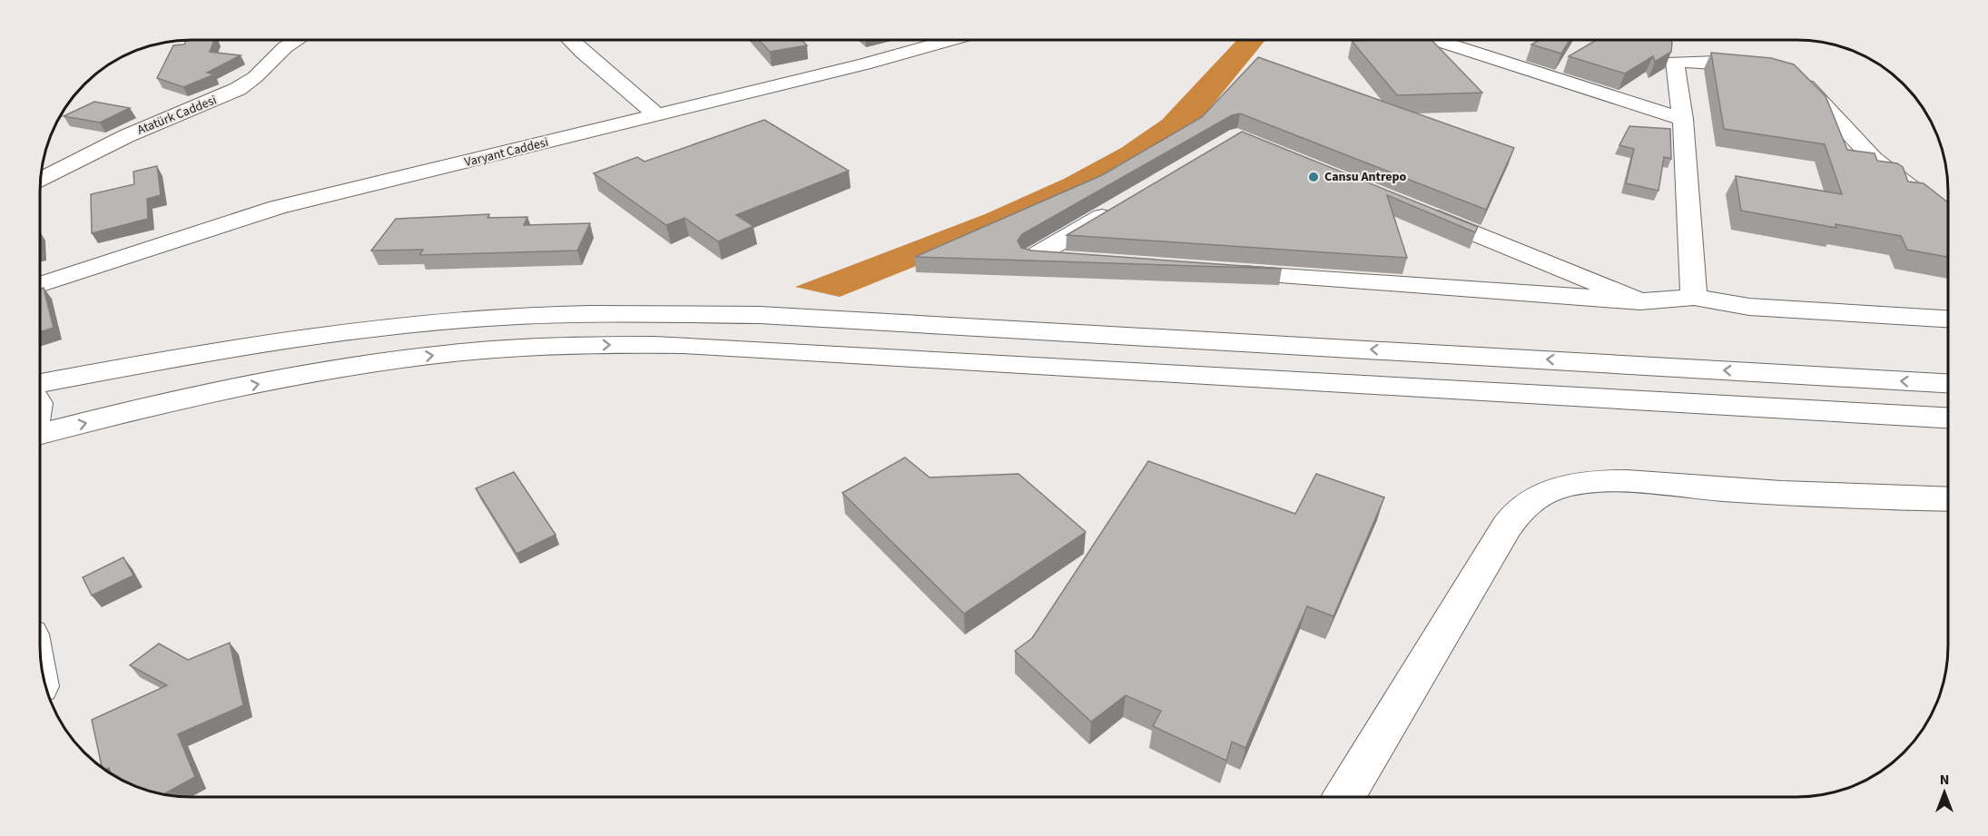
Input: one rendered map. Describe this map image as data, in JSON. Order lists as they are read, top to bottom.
{
  "streets": {
    "main road": ["Atatürk Caddesi", "Varyant Caddesi"]
  },
  "places": ["Cansu Antrepo"],
  "north": "top"
}
